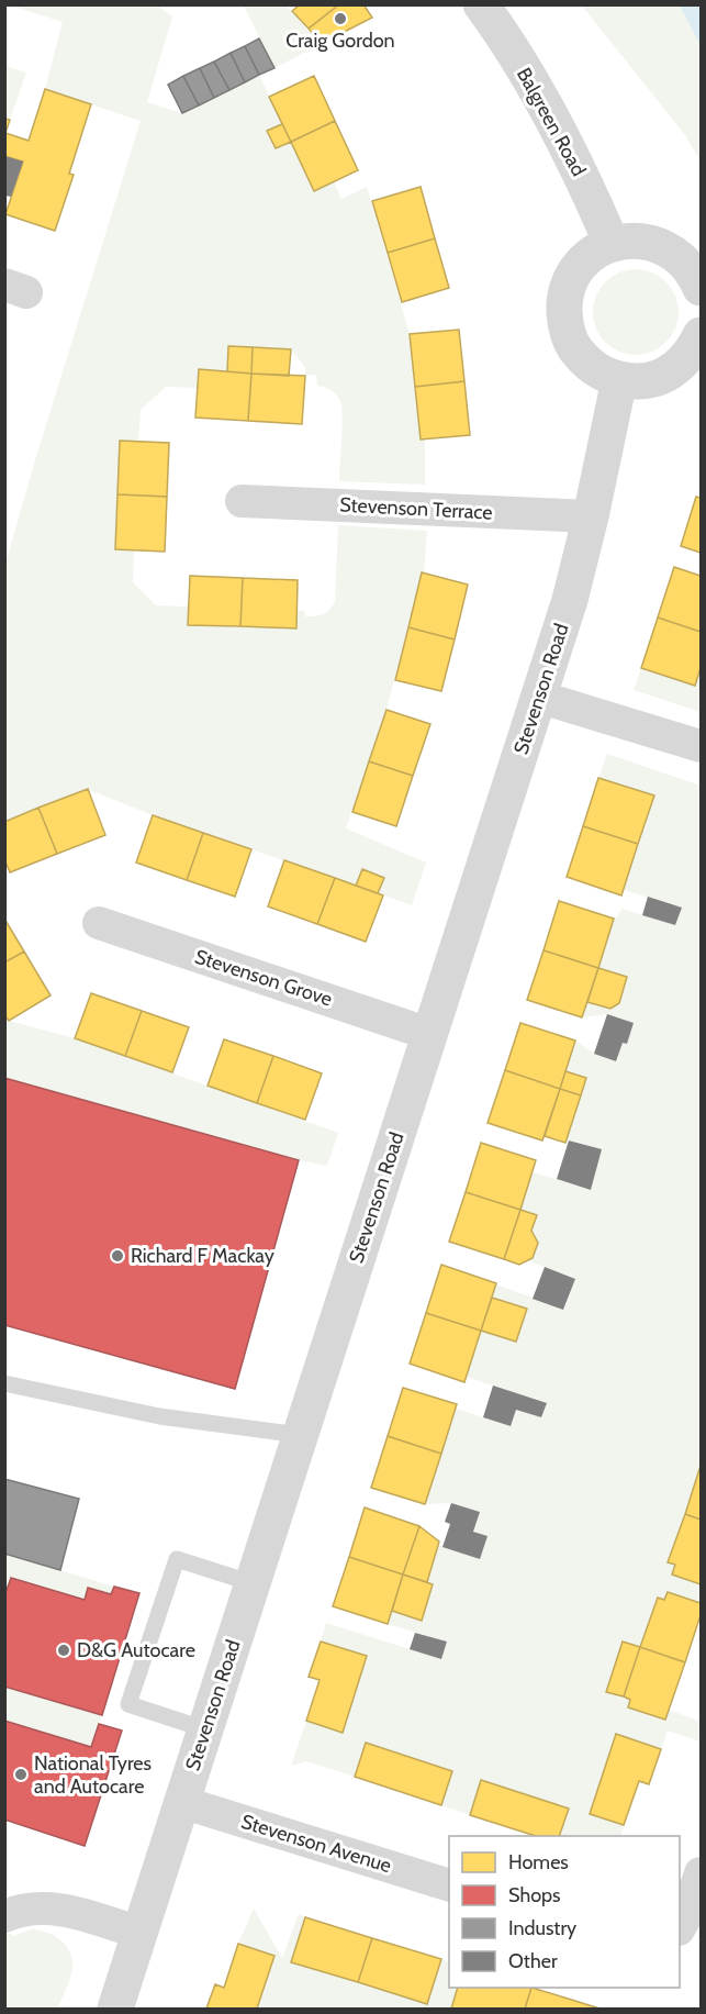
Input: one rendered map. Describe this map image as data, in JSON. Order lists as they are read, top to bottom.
{
  "streets": {
    "street": [
      "Balgreen Road",
      "Stevenson Terrace",
      "Stevenson Road",
      "Stevenson Grove",
      "Stevenson Avenue"
    ]
  },
  "crossings": [
    ["Stevenson Terrace", "Stevenson Road"],
    ["Stevenson Road", "Stevenson Grove"],
    ["Stevenson Road", "Stevenson Avenue"]
  ],
  "places": [
    "Craig Gordon",
    "Richard F Mackay",
    "D&G Autocare",
    "National Tyres and Autocare"
  ],
  "legend": [
    "Homes",
    "Shops",
    "Industry",
    "Other"
  ]
}
